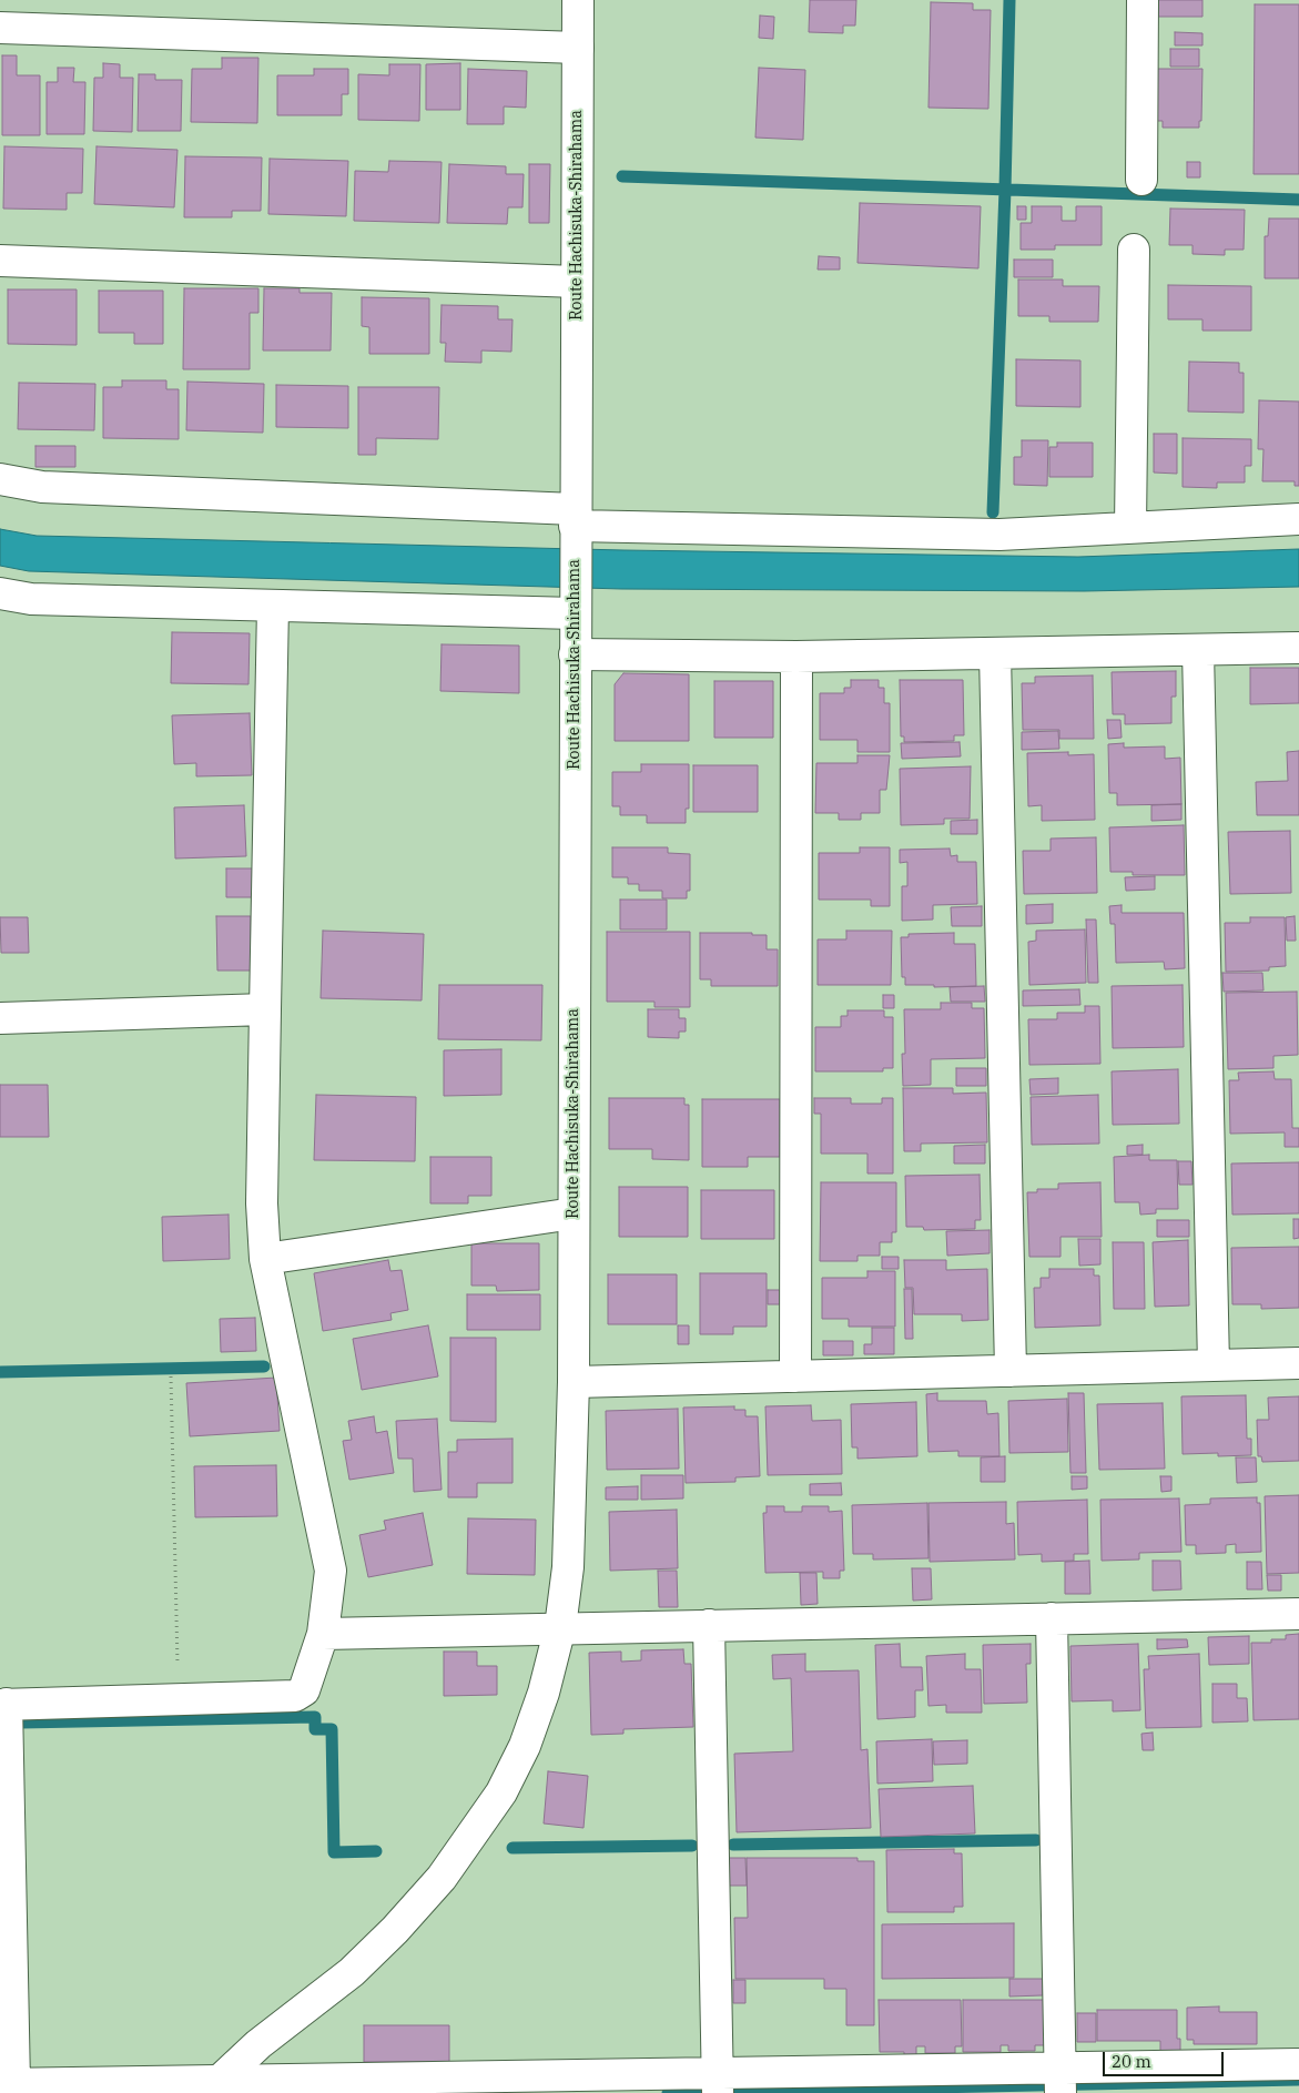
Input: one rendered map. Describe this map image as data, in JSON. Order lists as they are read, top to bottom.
{
  "streets": {
    "street": ["Route Hachisuka-Shirahama"]
  },
  "scale_bar": "20 m"
}
